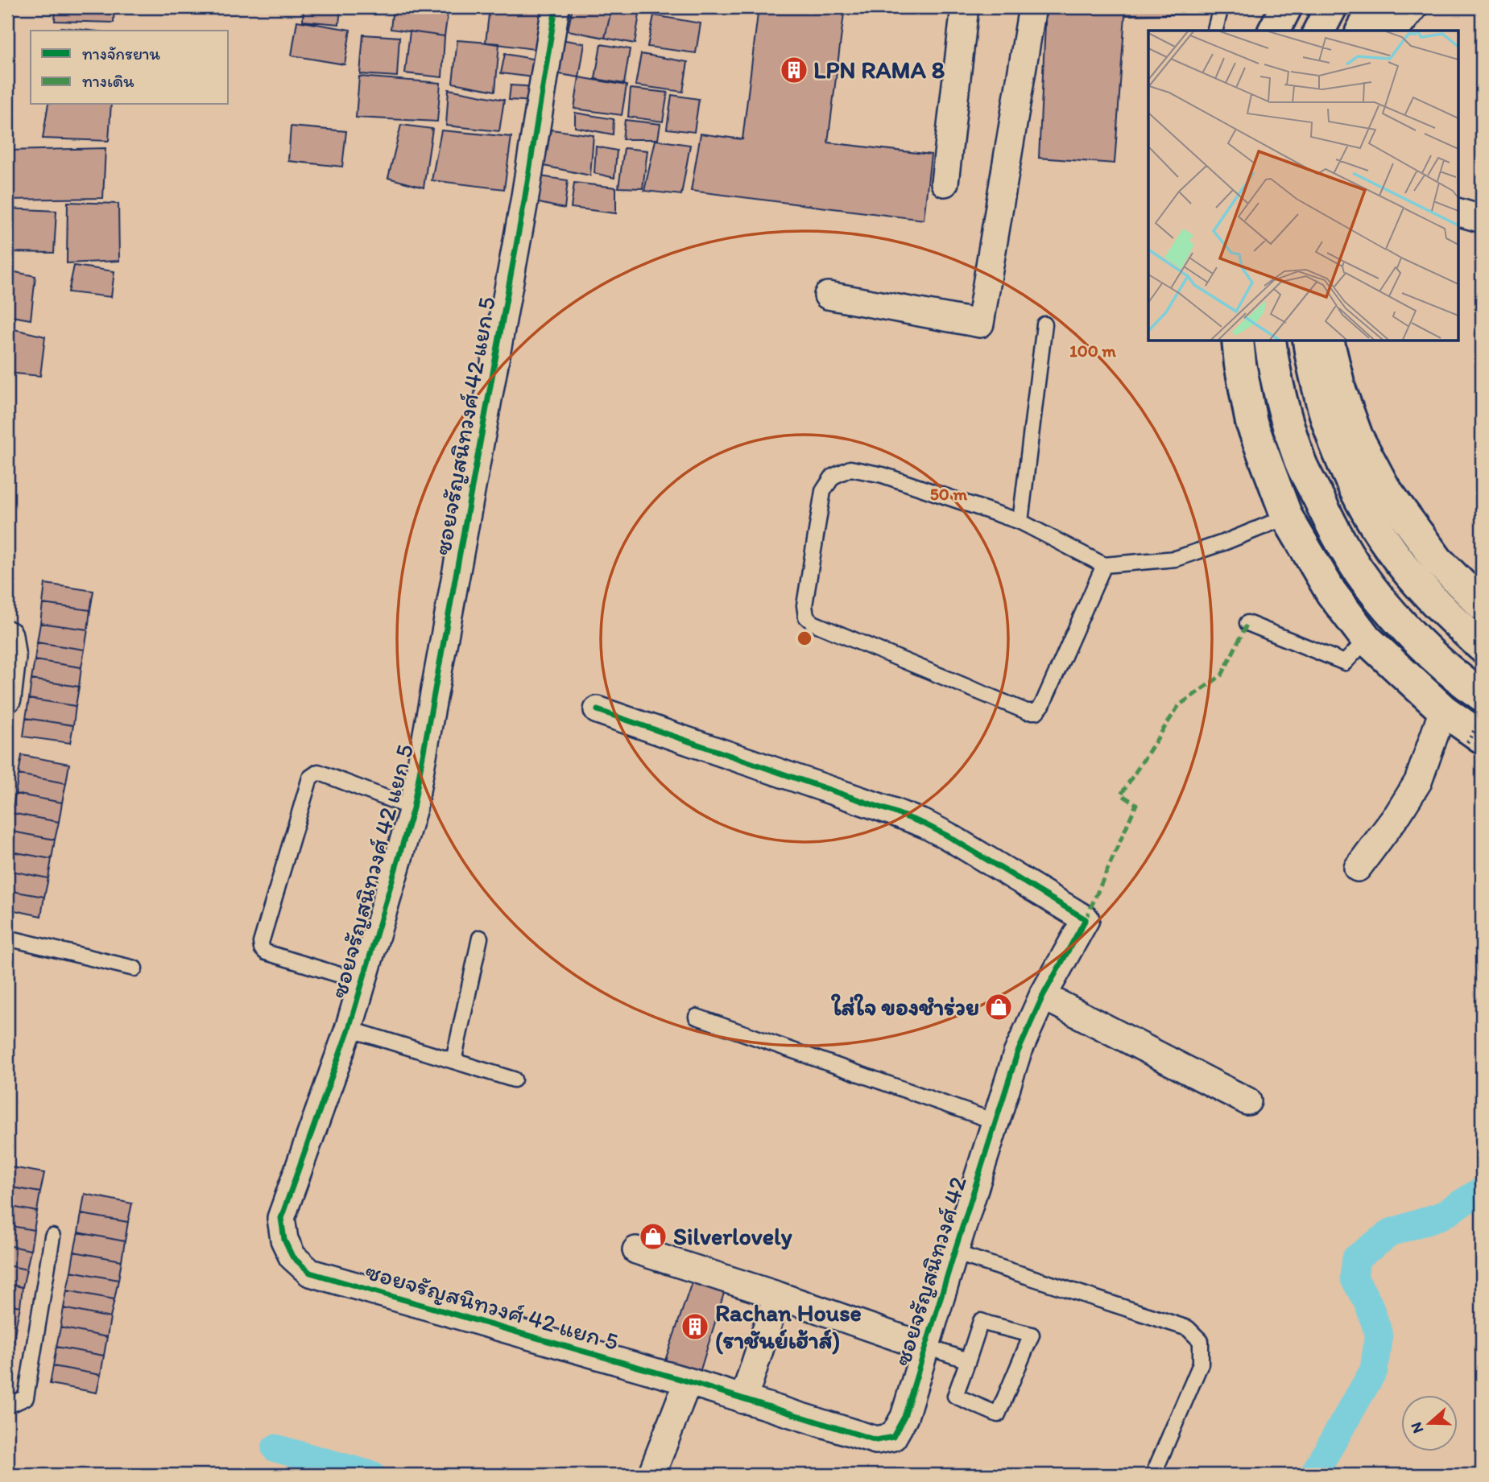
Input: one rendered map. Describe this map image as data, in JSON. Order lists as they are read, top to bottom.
{
  "streets": {
    "street": ["ซอยจรัญสนิทวงศ์ 42 แยก 5", "ซอยจรัญสนิทวงศ์ 42"]
  },
  "crossings": [
    ["ซอยจรัญสนิทวงศ์ 42 แยก 5", "ซอยจรัญสนิทวงศ์ 42"]
  ],
  "places": {
    "building": ["LPN RAMA 8", "Rachan House (ราชันย์เฮ้าส์)"],
    "shop": ["ใส่ใจ ของชำร่วย", "Silverlovely"]
  },
  "legend": ["ทางจักรยาน", "ทางเดิน"],
  "north": "left",
  "rings": ["100 m", "50 m"]
}
